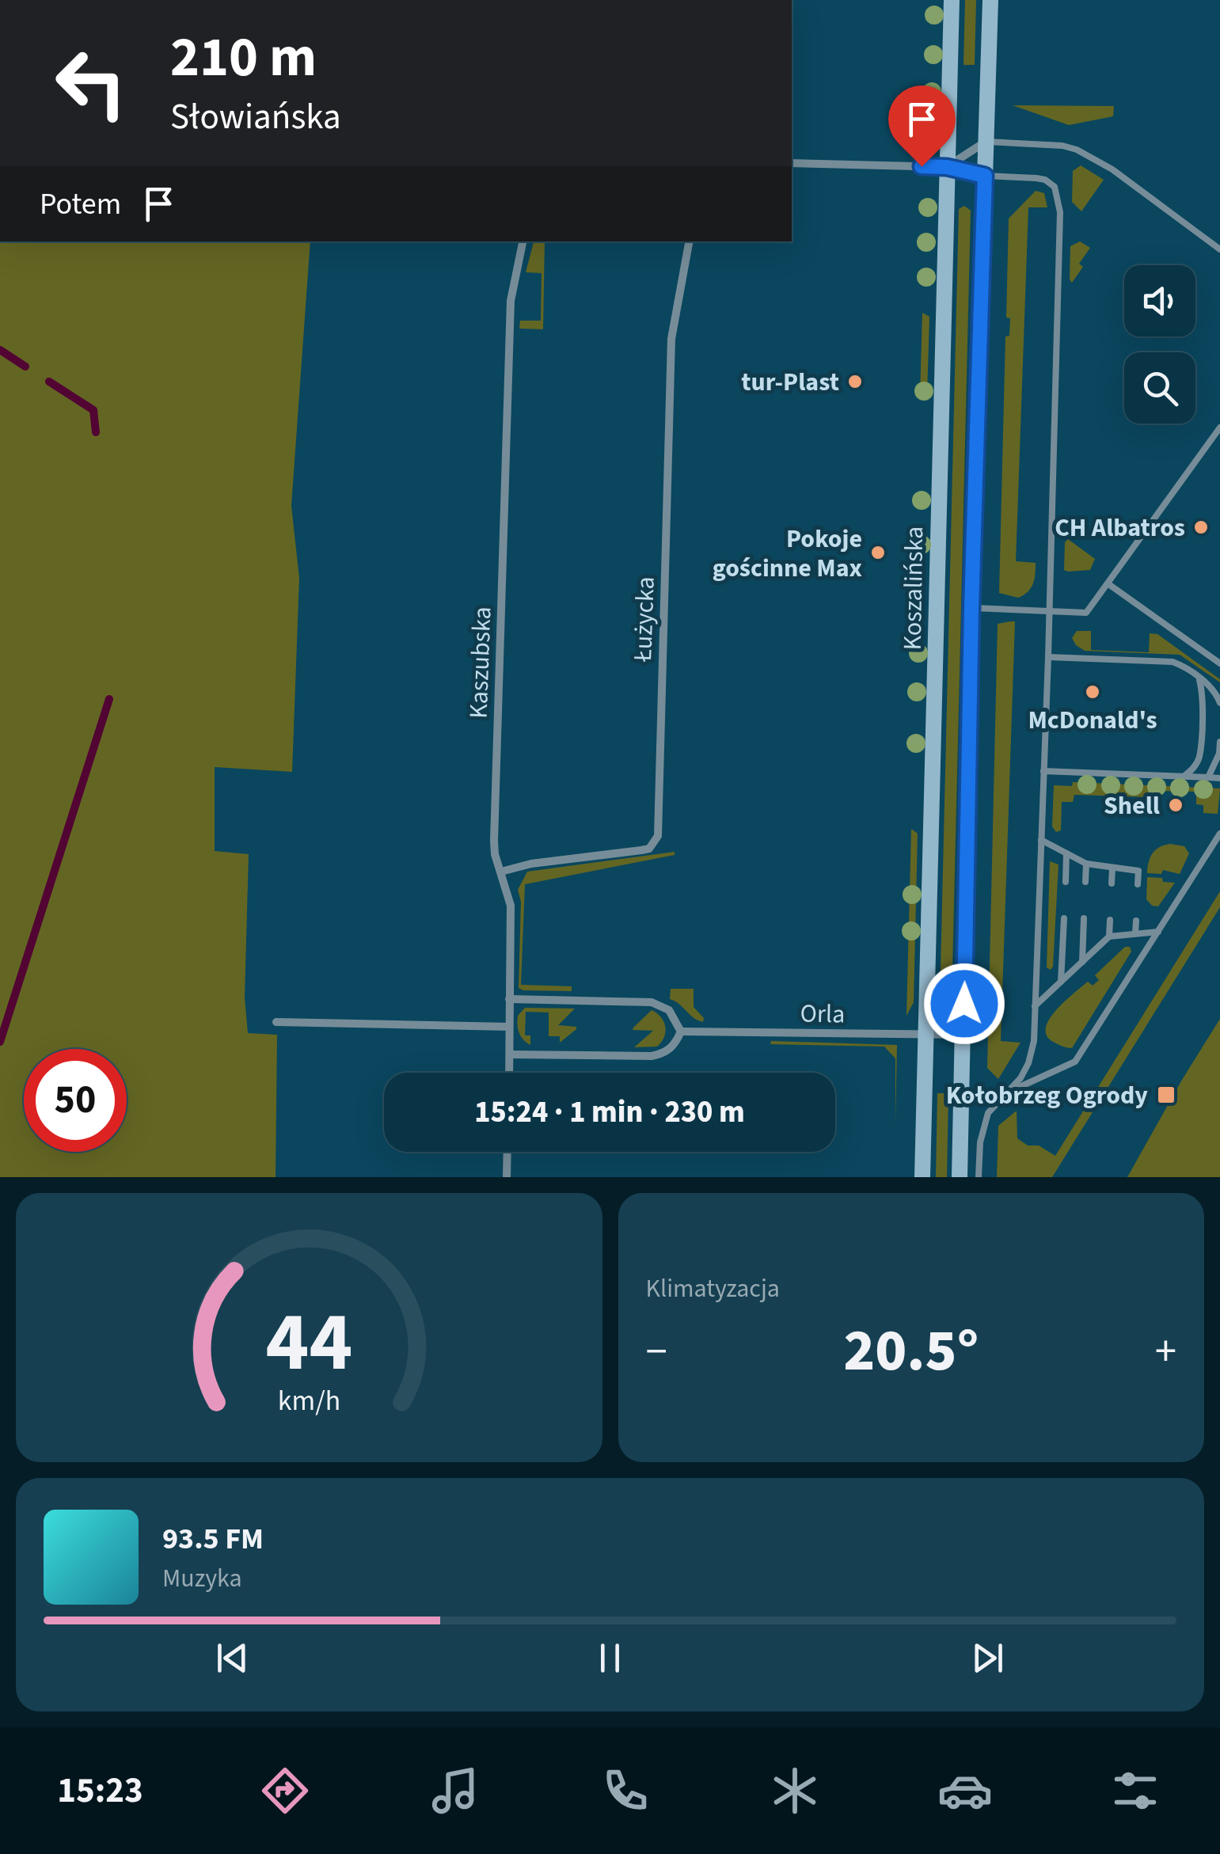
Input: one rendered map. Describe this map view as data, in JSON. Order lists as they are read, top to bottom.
{
  "streets": {
    "main road": ["Koszalińska"],
    "street": ["Łużycka", "Kaszubska", "Orla"]
  },
  "crossings": [
    ["Koszalińska", "Orla"],
    ["Łużycka", "Kaszubska"]
  ],
  "places": {
    "other": [
      "tur-Plast",
      "CH Albatros",
      "Pokoje gościnne Max",
      "McDonald's",
      "Shell"
    ],
    "transit": ["Kołobrzeg Ogrody"]
  },
  "page": {
    "turn": ["210 m", "Słowiańska"],
    "then": "Potem",
    "limit": "50",
    "trip": "15:24 · 1 min · 230 m",
    "tile": "Klimatyzacja",
    "heat": ["−", "20.5°", "+"],
    "song": ["93.5 FM", "Muzyka"],
    "tabs": "15:23",
    "gauge": ["44", "km/h"]
  }
}
